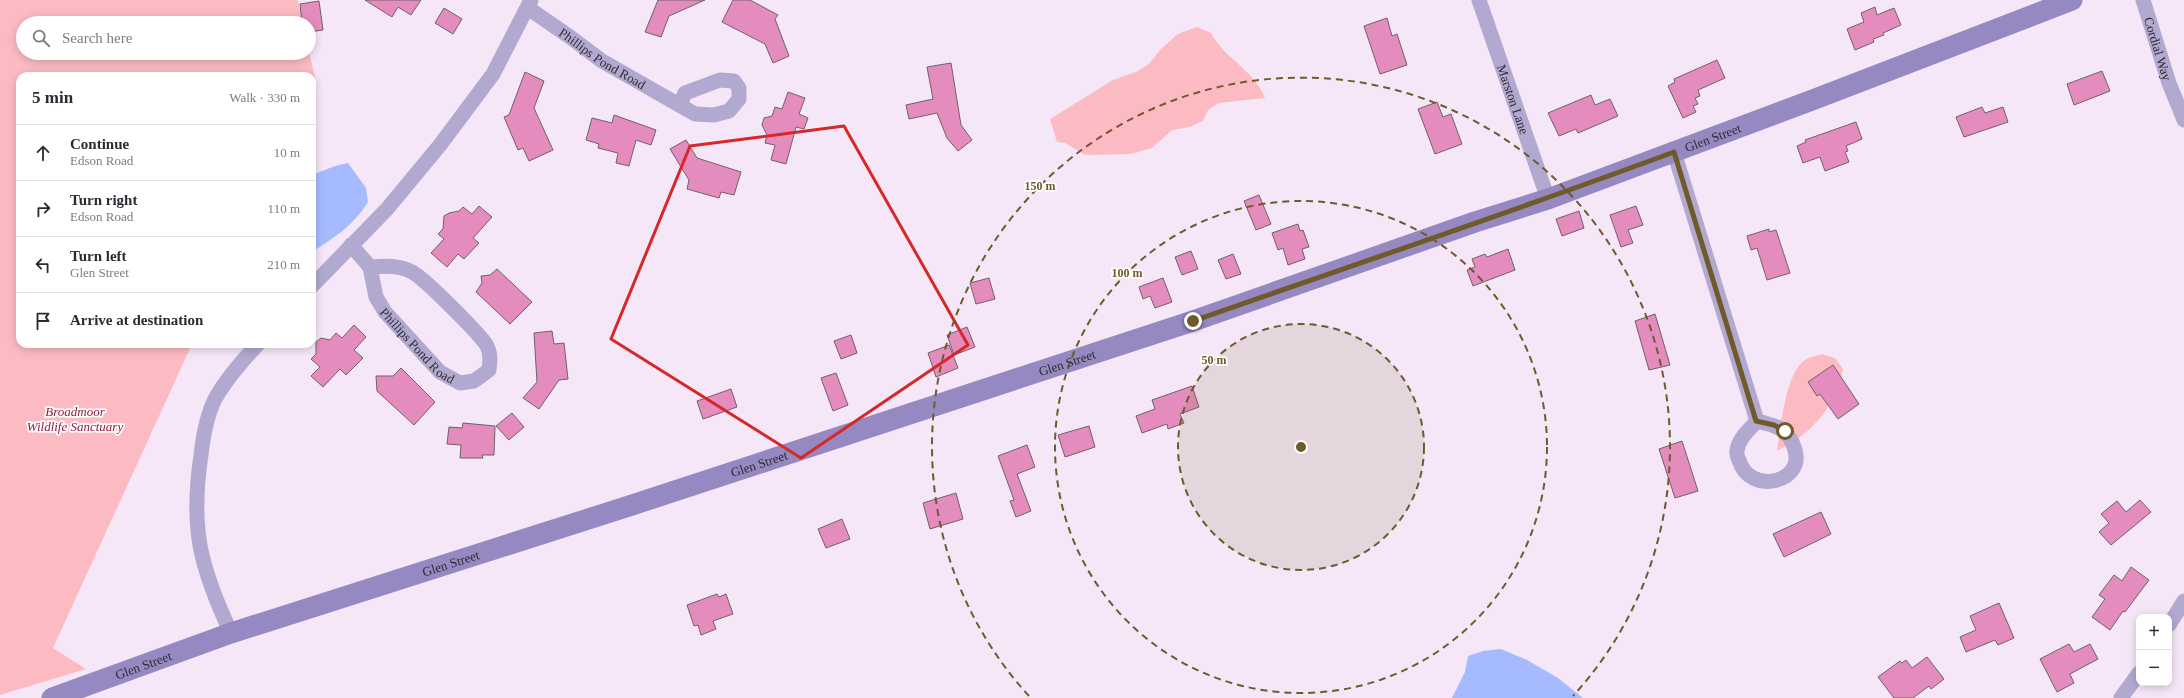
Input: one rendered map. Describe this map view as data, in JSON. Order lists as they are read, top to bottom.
{
  "streets": {
    "street": [
      "Cordial Way",
      "Phillips Pond Road",
      "Marston Lane",
      "Glen Street"
    ]
  },
  "crossings": [
    ["Marston Lane", "Glen Street"]
  ],
  "parks": ["Broadmoor Wildlife Sanctuary"],
  "page": {
    "search": "Search here",
    "heading": ["5 min", "Walk · 330 m"],
    "list": [
      ["Continue", "Edson Road", "10 m"],
      ["Turn right", "Edson Road", "110 m"],
      ["Turn left", "Glen Street", "210 m"],
      "Arrive at destination"
    ],
    "map_buttons": ["+", "−"]
  },
  "rings": ["150 m", "100 m", "50 m"]
}
